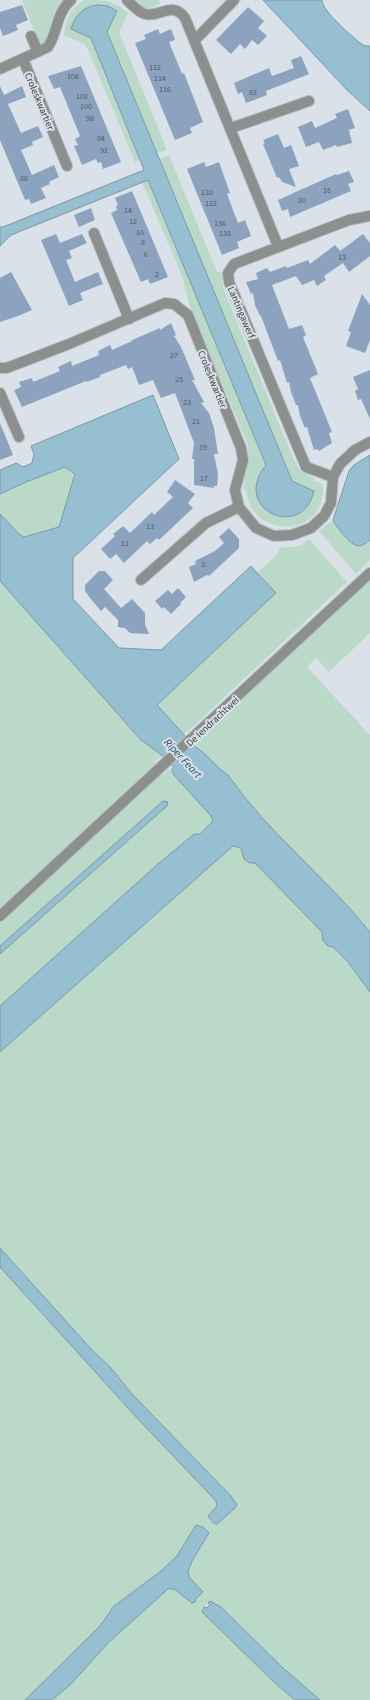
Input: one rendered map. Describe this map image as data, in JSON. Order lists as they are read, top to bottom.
{
  "streets": {
    "street": ["Croleskwartier", "Lantingawerf", "De Iendrachtwei"]
  },
  "crossings": [
    ["Croleskwartier", "Lantingawerf"]
  ],
  "water": ["Riper Feart"],
  "house_numbers": [
    "112",
    "106",
    "114",
    "116",
    "83",
    "102",
    "100",
    "98",
    "94",
    "92",
    "86",
    "18",
    "130",
    "20",
    "132",
    "14",
    "12",
    "136",
    "10",
    "138",
    "8",
    "6",
    "13",
    "2",
    "27",
    "25",
    "23",
    "21",
    "19",
    "17",
    "13",
    "11",
    "3"
  ]
}
